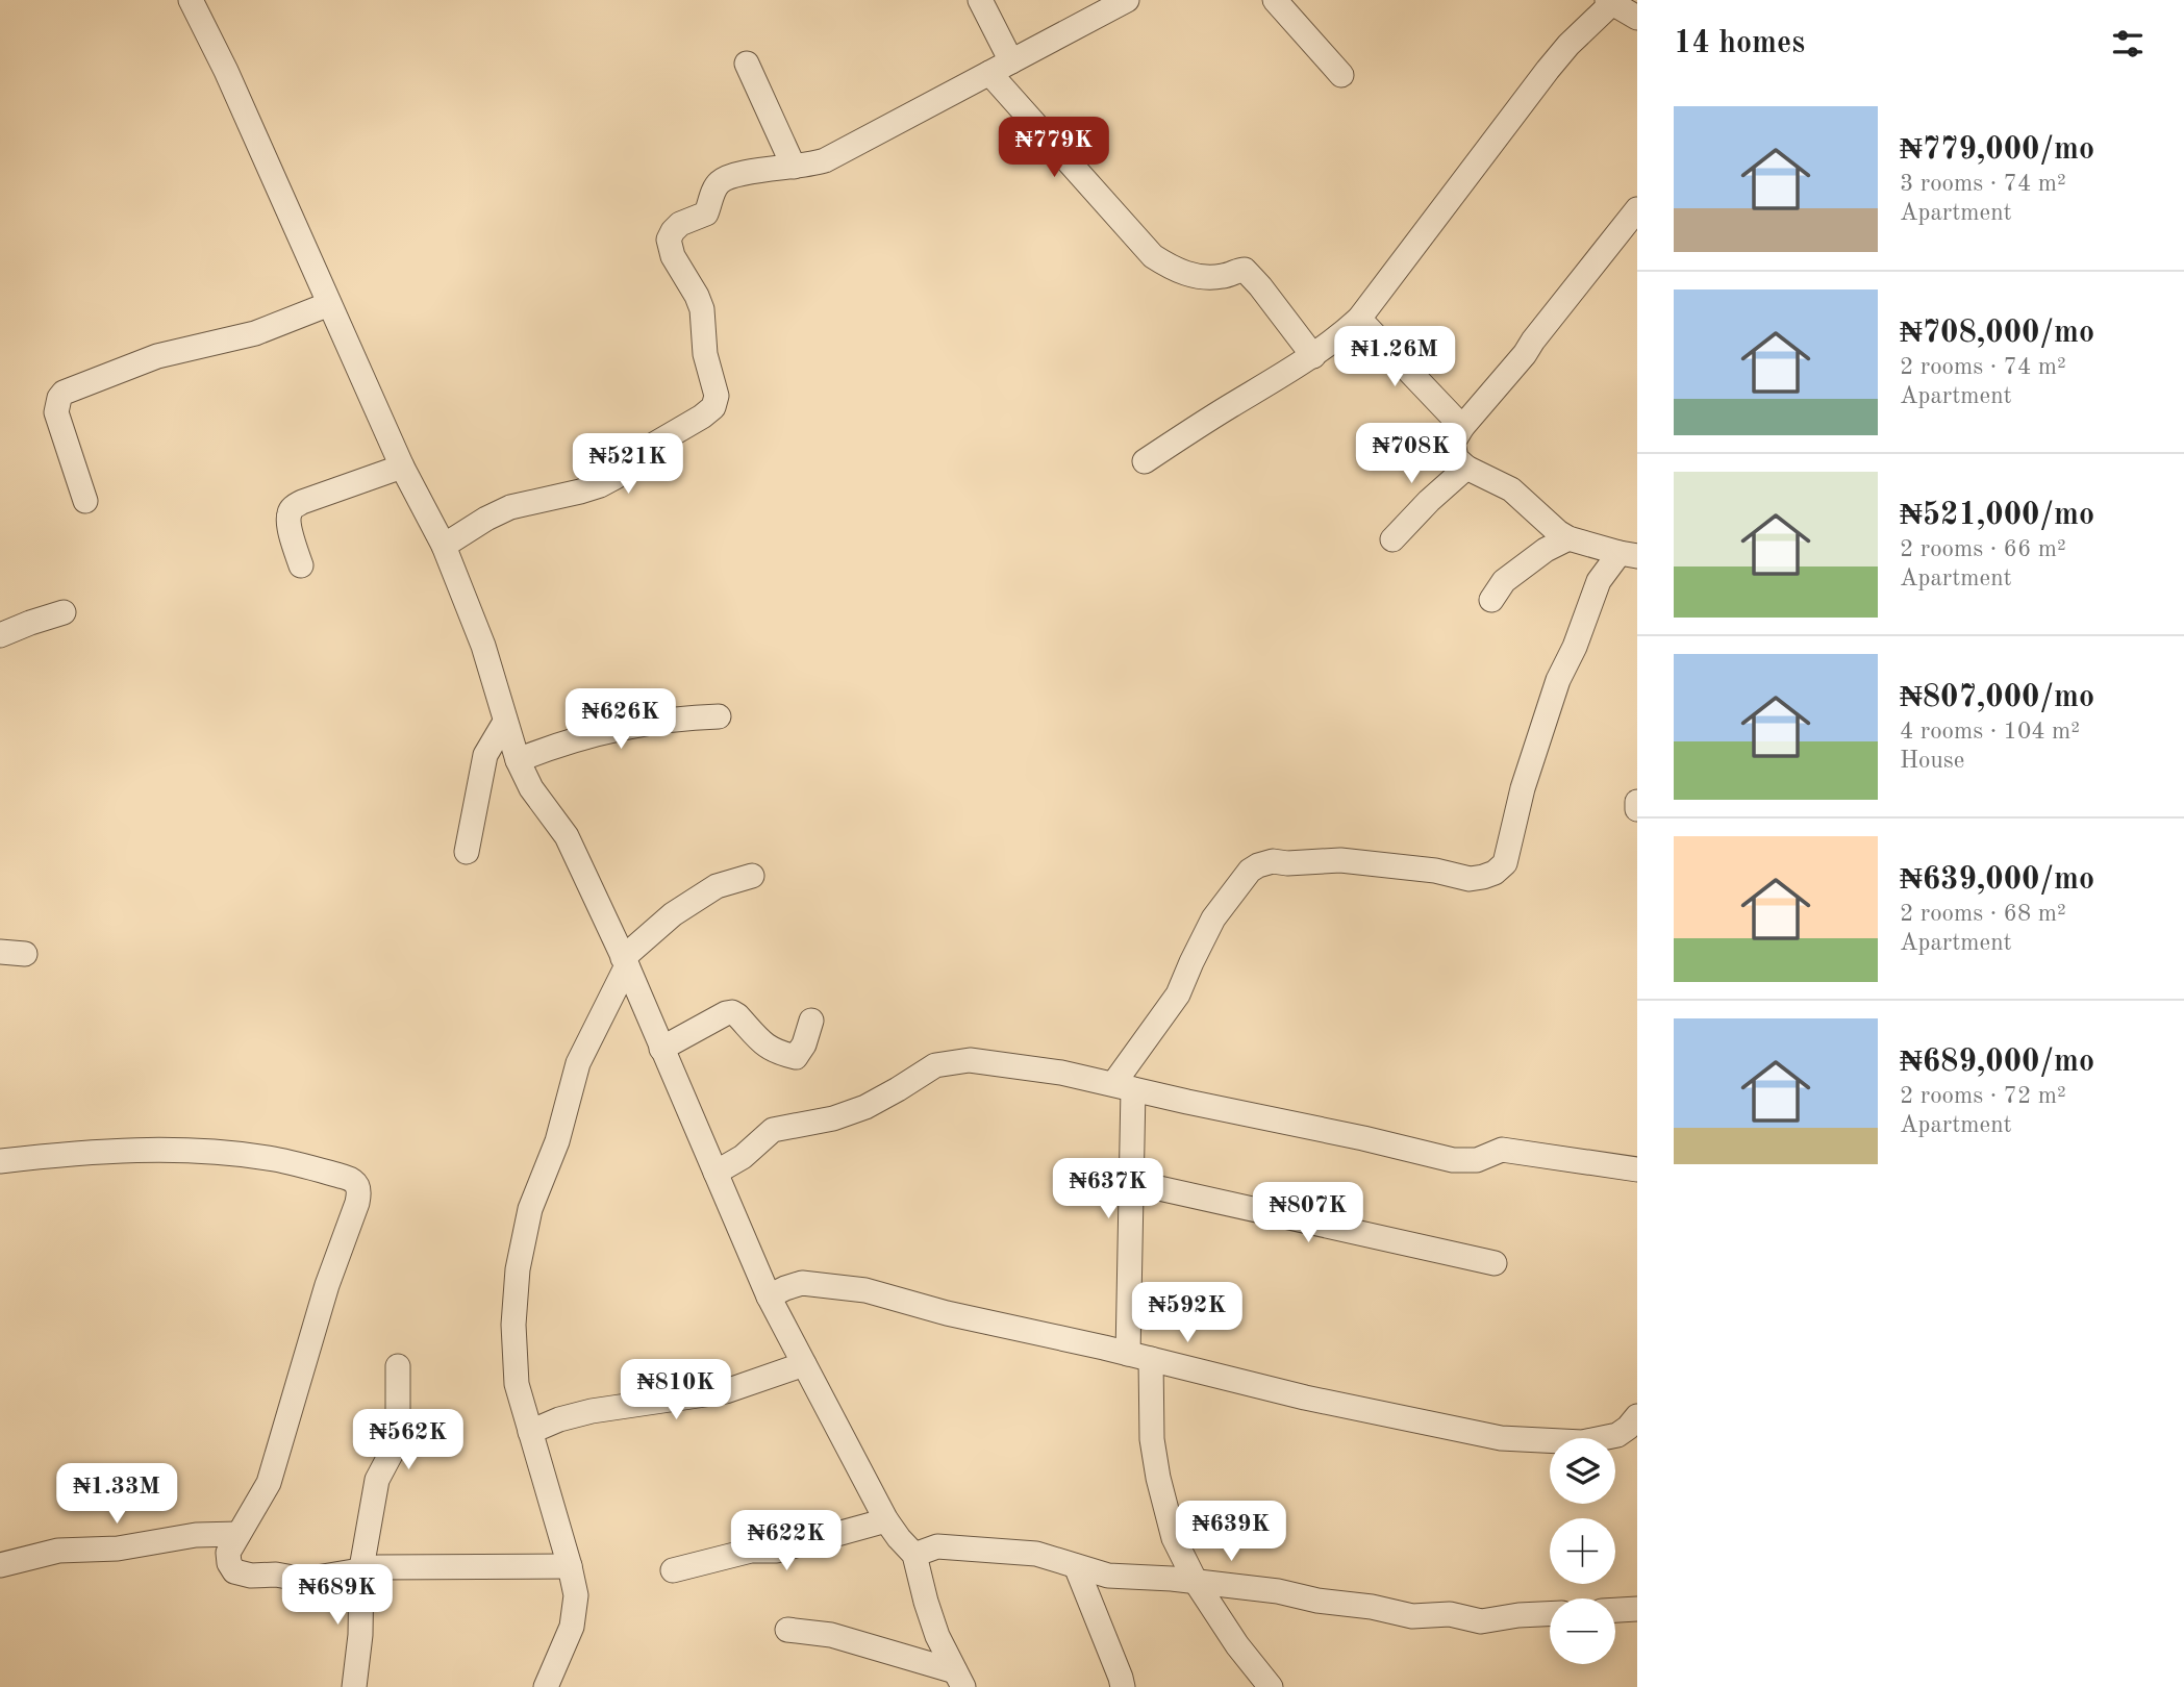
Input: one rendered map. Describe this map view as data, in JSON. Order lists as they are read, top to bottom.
{
  "page": {
    "heading": "14 homes",
    "list": [
      {
        "name": "₦779,000/mo",
        "note": "3 rooms · 74 m² · Apartment"
      },
      {
        "name": "₦708,000/mo",
        "note": "2 rooms · 74 m² · Apartment"
      },
      {
        "name": "₦521,000/mo",
        "note": "2 rooms · 66 m² · Apartment"
      },
      {
        "name": "₦807,000/mo",
        "note": "4 rooms · 104 m² · House"
      },
      {
        "name": "₦639,000/mo",
        "note": "2 rooms · 68 m² · Apartment"
      },
      {
        "name": "₦689,000/mo",
        "note": "2 rooms · 72 m² · Apartment"
      }
    ],
    "price": [
      "₦779K",
      "₦1.26M",
      "₦708K",
      "₦521K",
      "₦626K",
      "₦637K",
      "₦807K",
      "₦592K",
      "₦810K",
      "₦562K",
      "₦1.33M",
      "₦639K",
      "₦622K",
      "₦689K"
    ],
    "map_buttons": ["+", "−"]
  }
}
